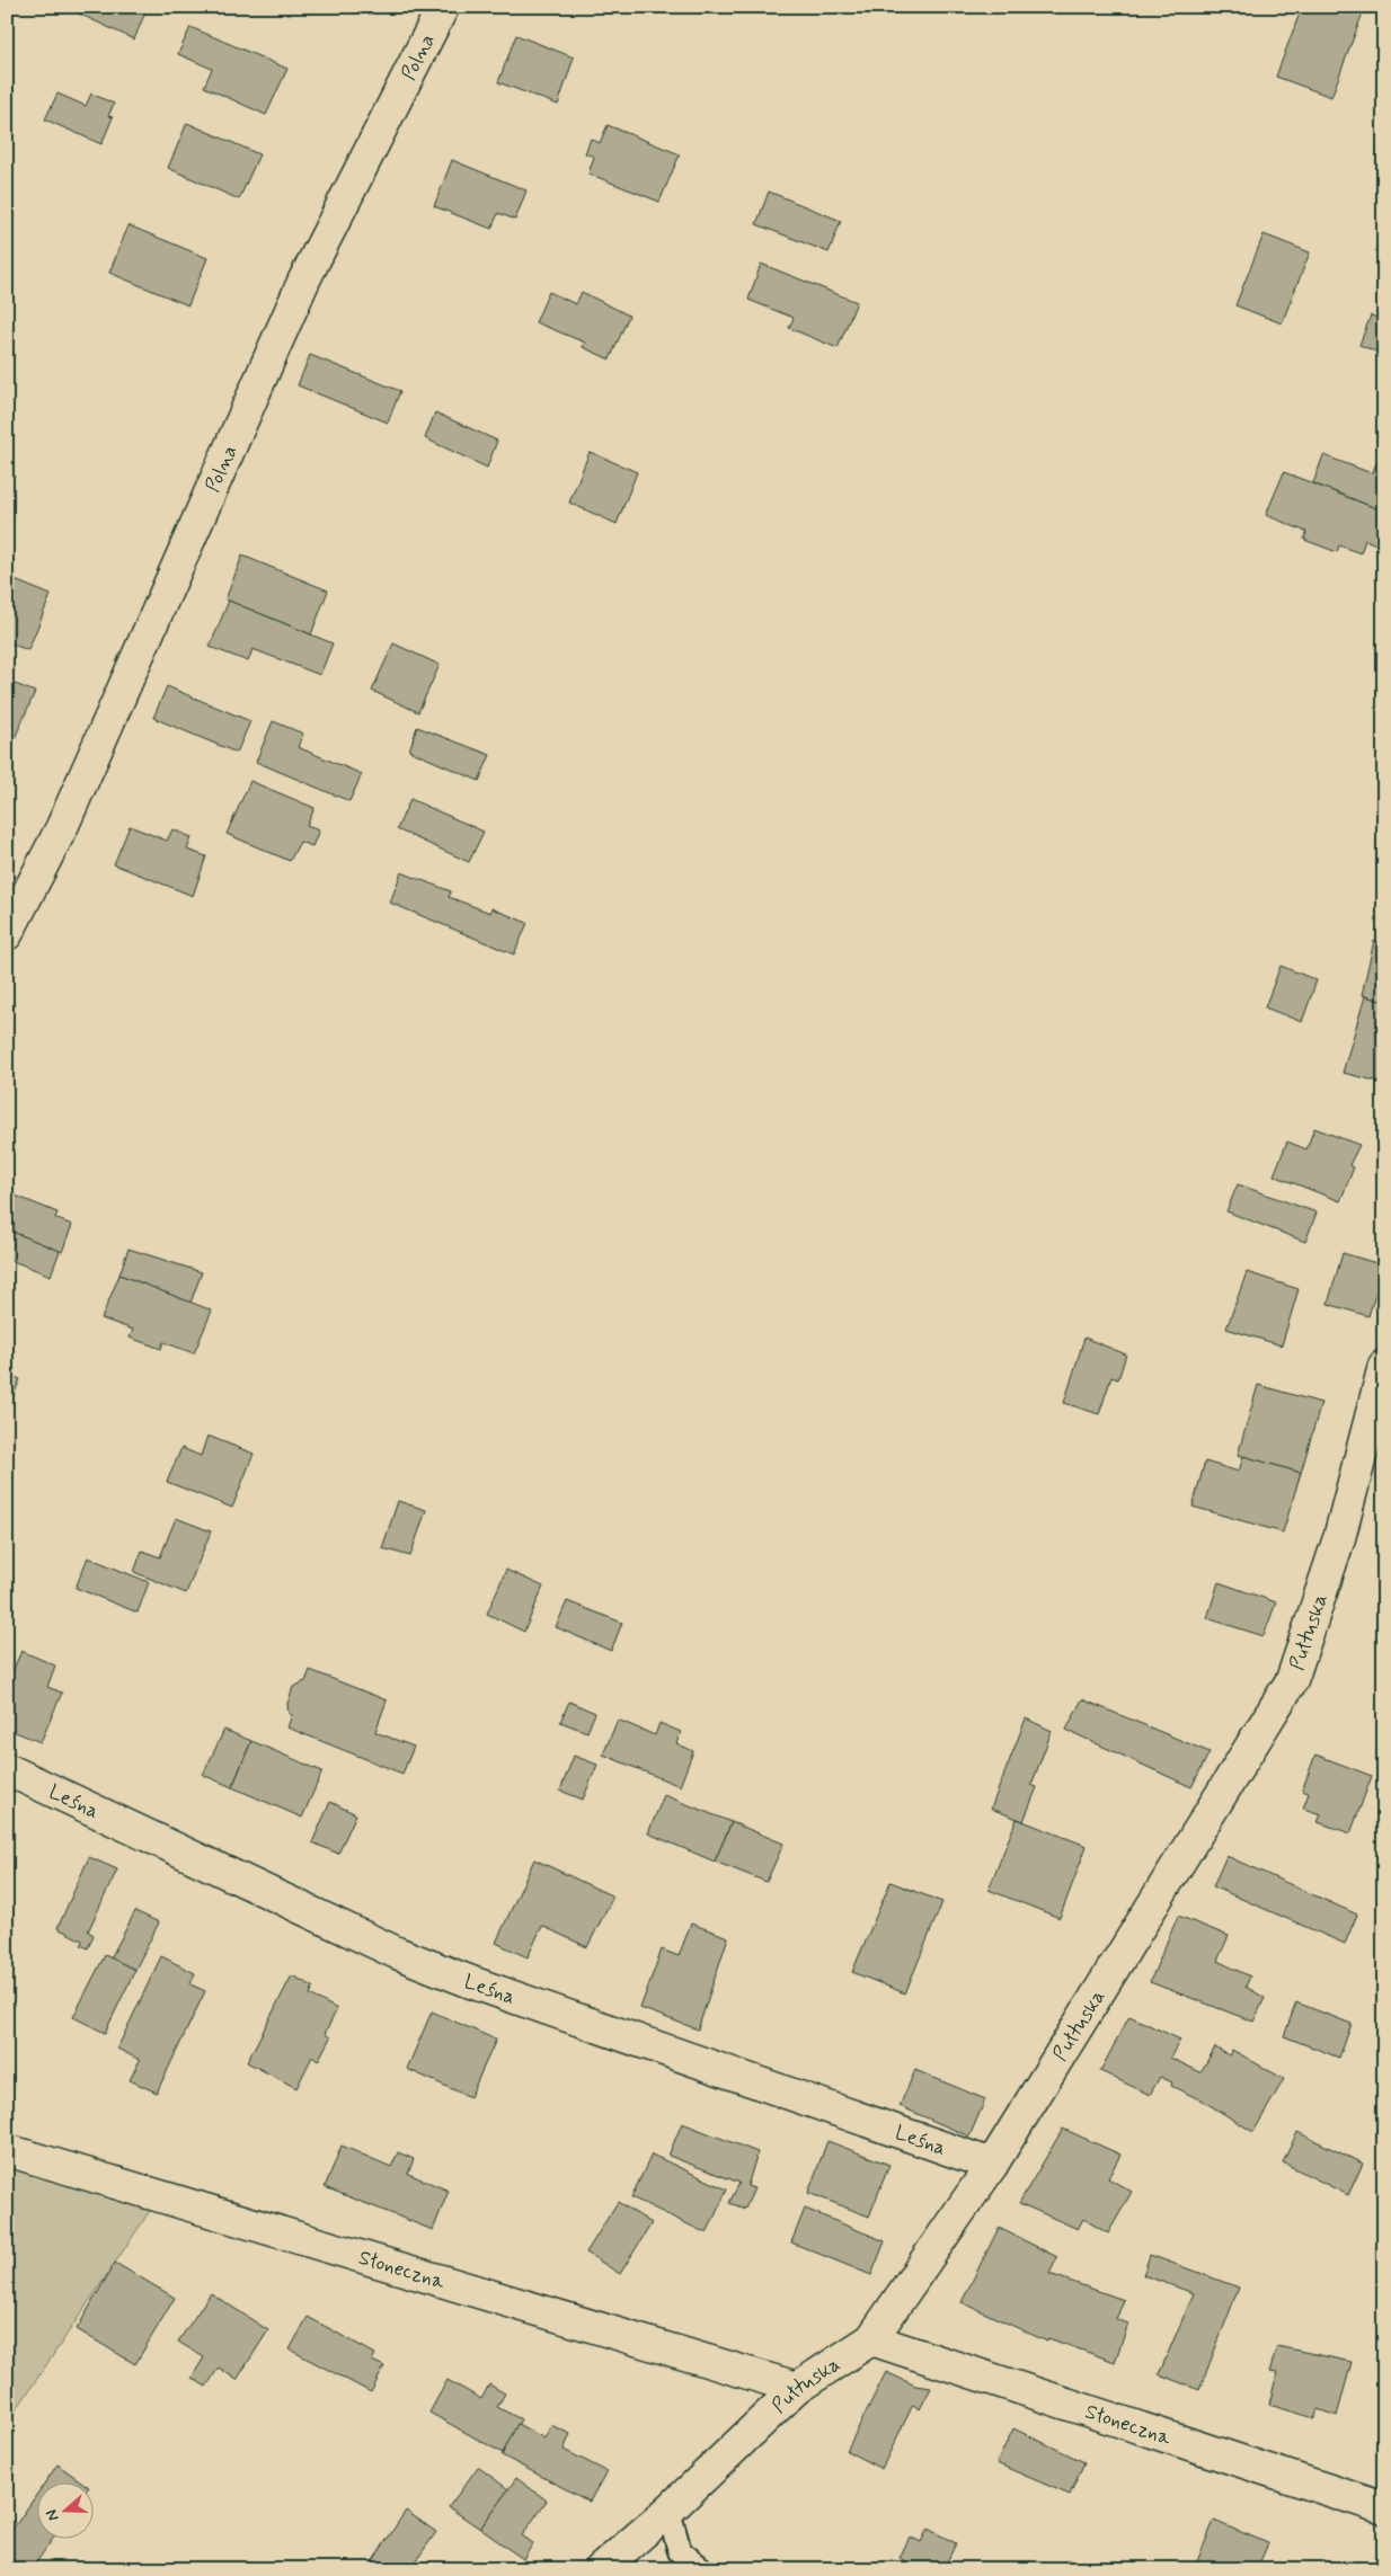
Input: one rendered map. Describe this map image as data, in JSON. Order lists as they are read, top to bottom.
{
  "streets": {
    "street": [
      "Polna",
      "Pułtuska",
      "Leśna",
      "Słoneczna"
    ]
  },
  "crossings": [
    ["Pułtuska", "Leśna"],
    ["Pułtuska", "Słoneczna"]
  ],
  "north": "left"
}
